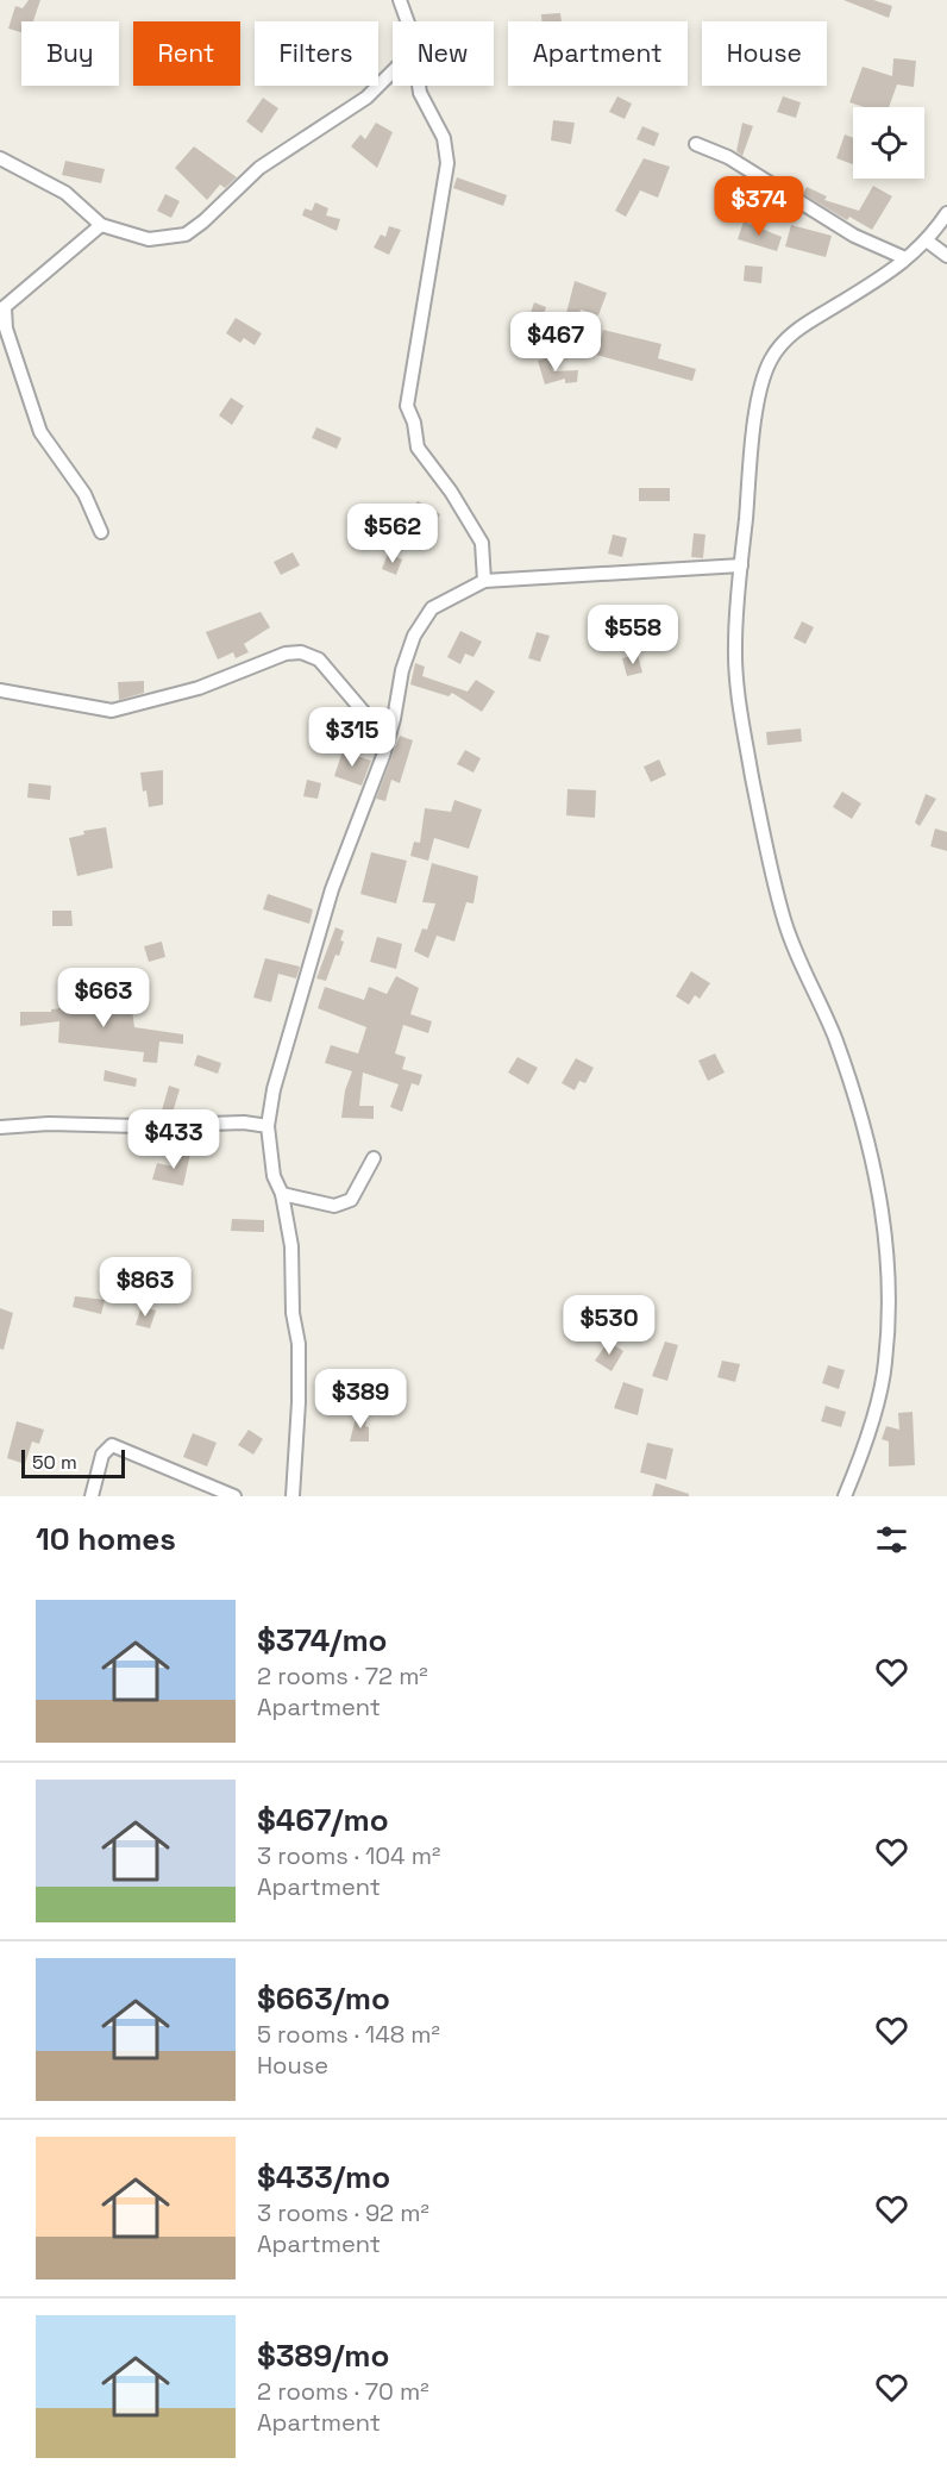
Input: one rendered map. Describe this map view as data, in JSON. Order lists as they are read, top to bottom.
{
  "scale_bar": "50 m",
  "page": {
    "chip": [
      "Buy",
      "Rent",
      "Filters",
      "New",
      "Apartment",
      "House"
    ],
    "price": [
      "$374",
      "$467",
      "$562",
      "$558",
      "$315",
      "$663",
      "$433",
      "$863",
      "$530",
      "$389"
    ],
    "scale": "50 m",
    "heading": "10 homes",
    "list": [
      {
        "name": "$374/mo",
        "note": "2 rooms · 72 m² · Apartment"
      },
      {
        "name": "$467/mo",
        "note": "3 rooms · 104 m² · Apartment"
      },
      {
        "name": "$663/mo",
        "note": "5 rooms · 148 m² · House"
      },
      {
        "name": "$433/mo",
        "note": "3 rooms · 92 m² · Apartment"
      },
      {
        "name": "$389/mo",
        "note": "2 rooms · 70 m² · Apartment"
      }
    ]
  }
}
